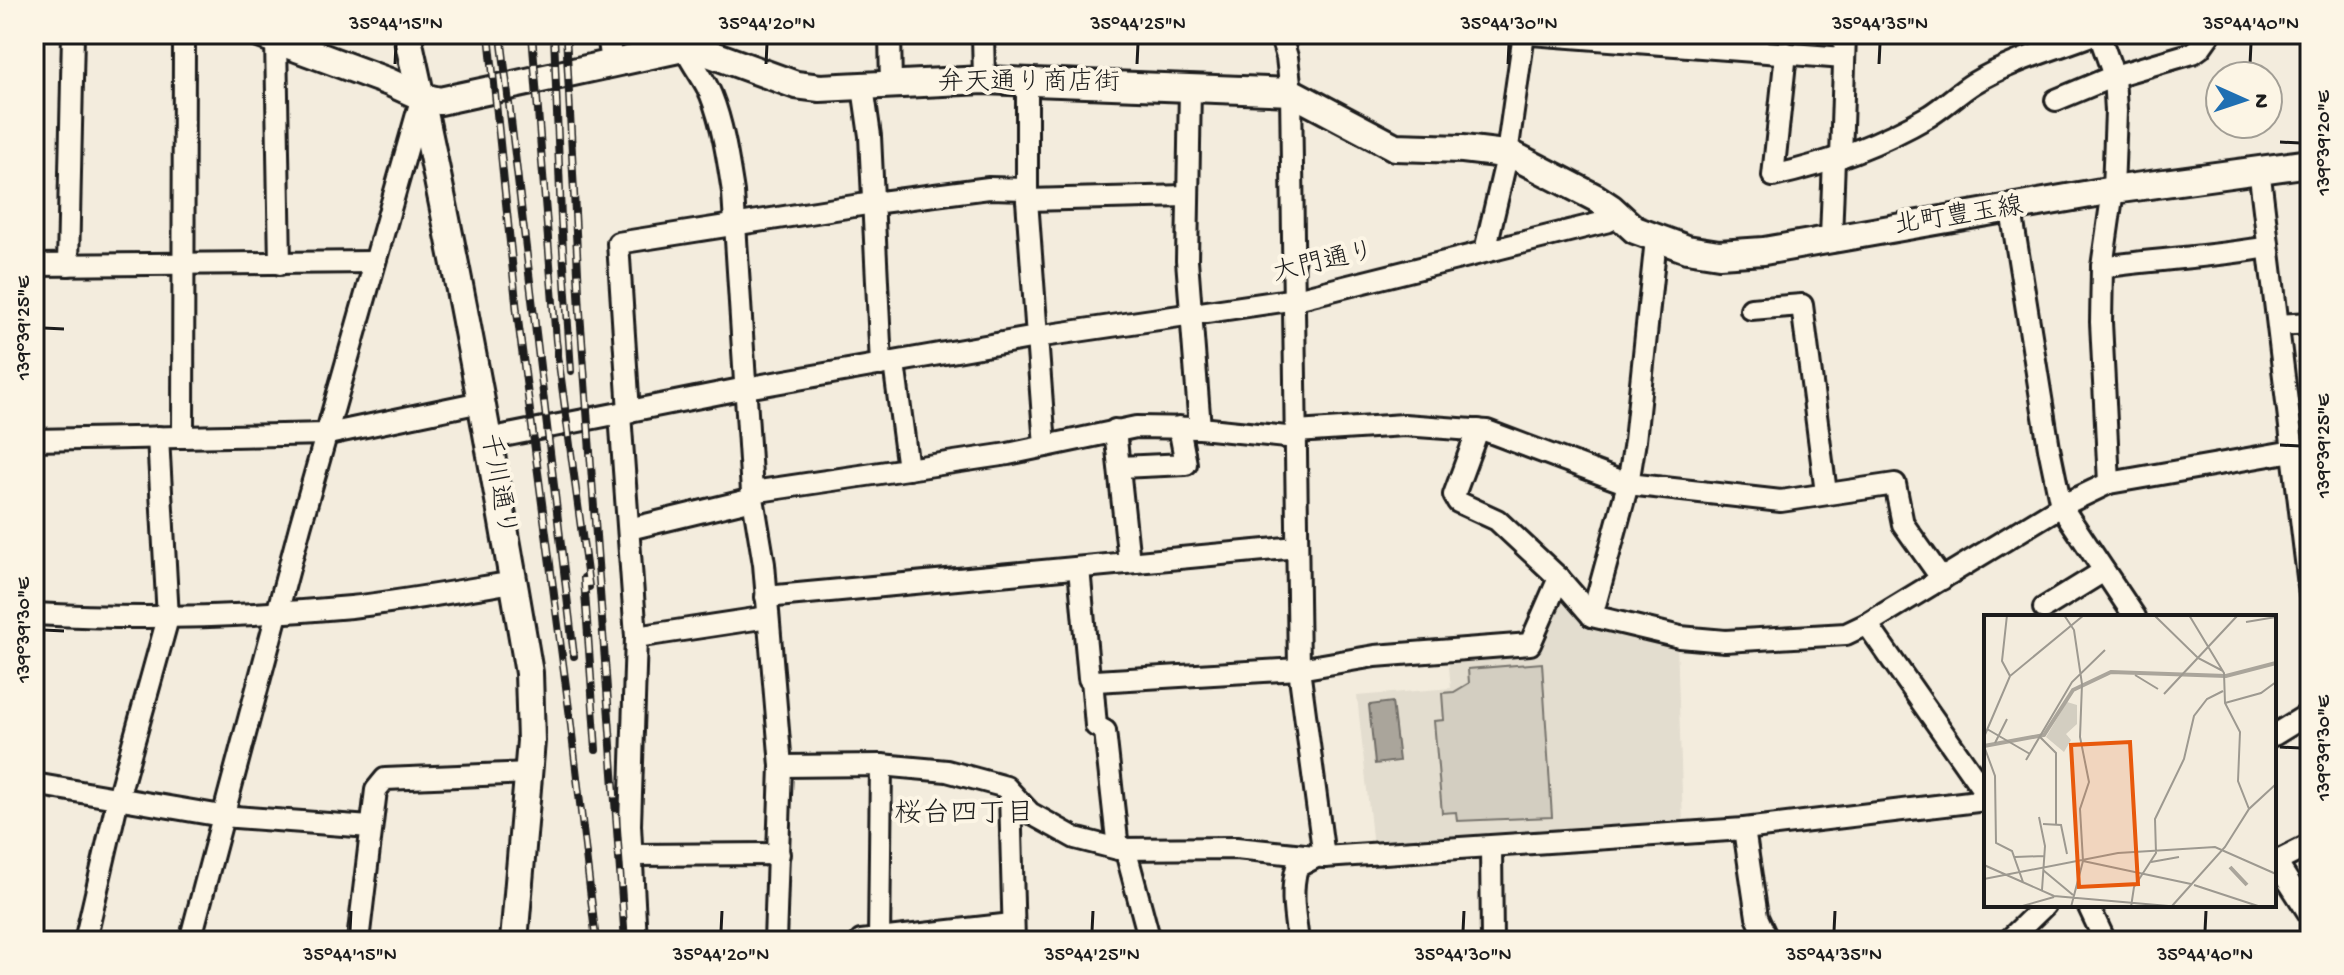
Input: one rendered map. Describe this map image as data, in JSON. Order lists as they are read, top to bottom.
{
  "streets": {
    "main road": ["弁天通り商店街", "北町豊玉線", "千川通り"],
    "street": ["大門通り"]
  },
  "crossings": [
    ["弁天通り商店街", "北町豊玉線"],
    ["弁天通り商店街", "大門通り"],
    ["弁天通り商店街", "千川通り"],
    ["北町豊玉線", "大門通り"],
    ["大門通り", "千川通り"]
  ],
  "districts": ["桜台四丁目"],
  "north": "right",
  "coordinates": [
    "35°44'15\"N",
    "35°44'20\"N",
    "35°44'25\"N",
    "35°44'30\"N",
    "35°44'35\"N",
    "35°44'40\"N",
    "139°39'20\"E",
    "139°39'25\"E",
    "139°39'30\"E"
  ]
}
